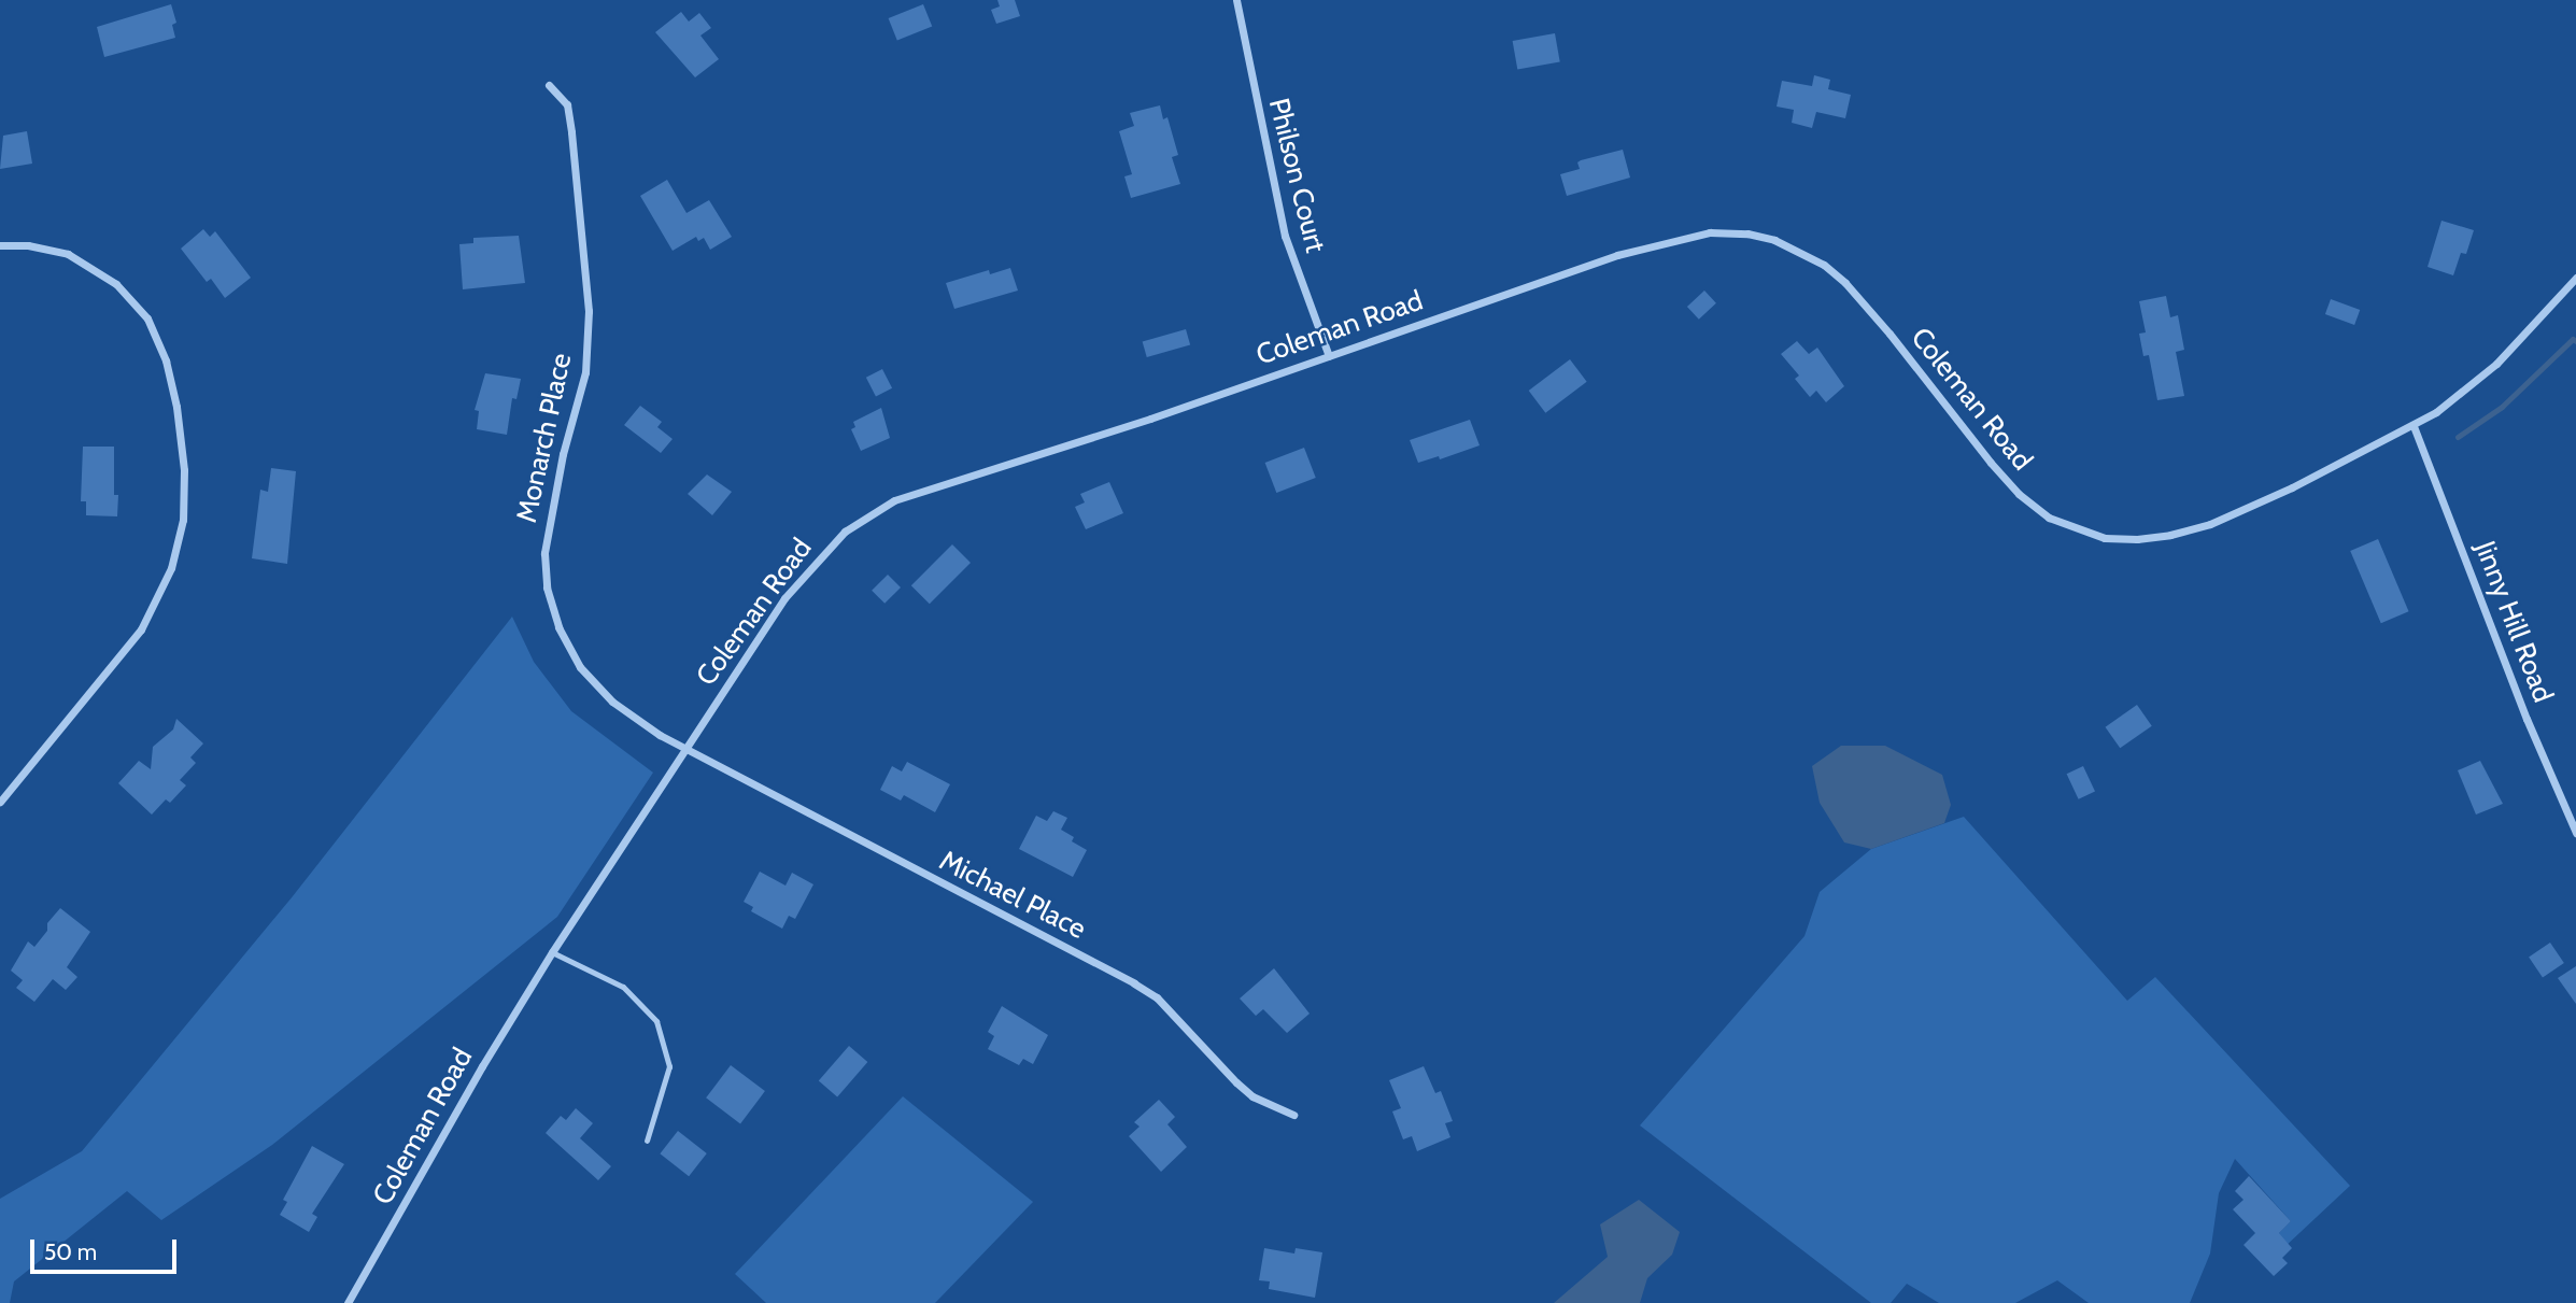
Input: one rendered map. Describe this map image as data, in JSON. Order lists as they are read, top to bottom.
{
  "streets": {
    "street": [
      "Philson Court",
      "Coleman Road",
      "Monarch Place",
      "Jinny Hill Road",
      "Michael Place"
    ]
  },
  "crossings": [
    ["Philson Court", "Coleman Road"],
    ["Coleman Road", "Monarch Place"],
    ["Coleman Road", "Jinny Hill Road"],
    ["Coleman Road", "Michael Place"],
    ["Monarch Place", "Michael Place"]
  ],
  "scale_bar": "50 m"
}
